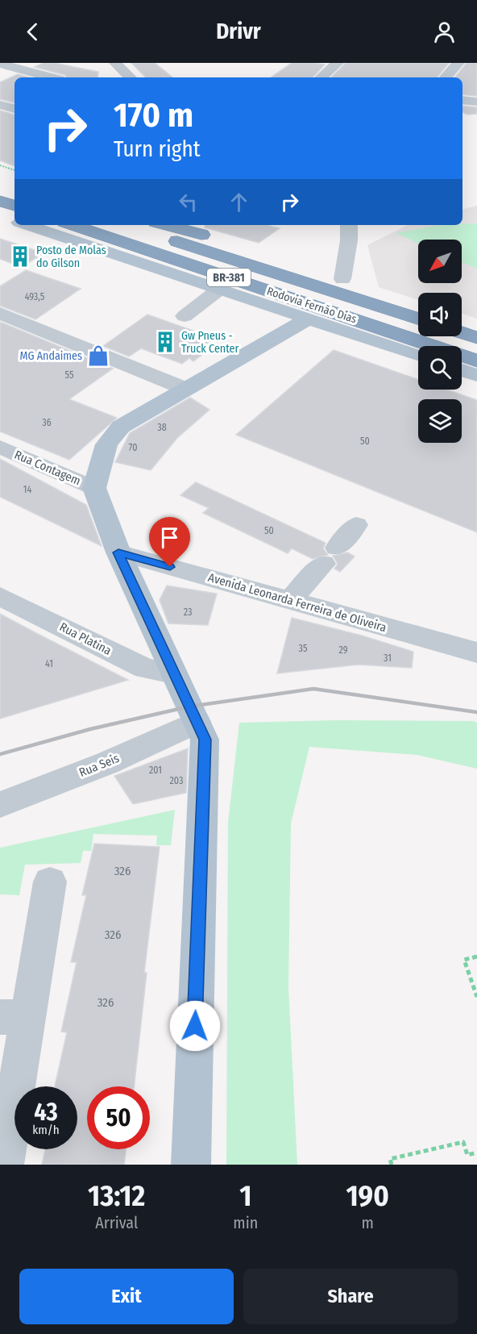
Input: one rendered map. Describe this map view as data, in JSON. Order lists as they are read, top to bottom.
{
  "streets": {
    "highway": ["BR-381", "Rodovia Fernão Dias"],
    "street": [
      "Rua Contagem",
      "Avenida Leonarda Ferreira de Oliveira",
      "Rua Platina",
      "Rua Seis"
    ]
  },
  "places": {
    "building": ["Posto de Molas do Gilson", "Gw Pneus - Truck Center"],
    "shop": ["MG Andaimes"]
  },
  "house_numbers": [
    "493,5",
    "55",
    "36",
    "38",
    "50",
    "70",
    "14",
    "50",
    "23",
    "35",
    "29",
    "31",
    "41",
    "201",
    "203",
    "326",
    "326",
    "326"
  ],
  "north": "bottom left",
  "page": {
    "header": "Drivr",
    "turn": ["170 m", "Turn right"],
    "speed": "43 km/h",
    "limit": "50",
    "eta": [
      "13:12",
      "Arrival",
      "1",
      "min",
      "190",
      "m"
    ],
    "buttons": ["Exit", "Share"]
  }
}
